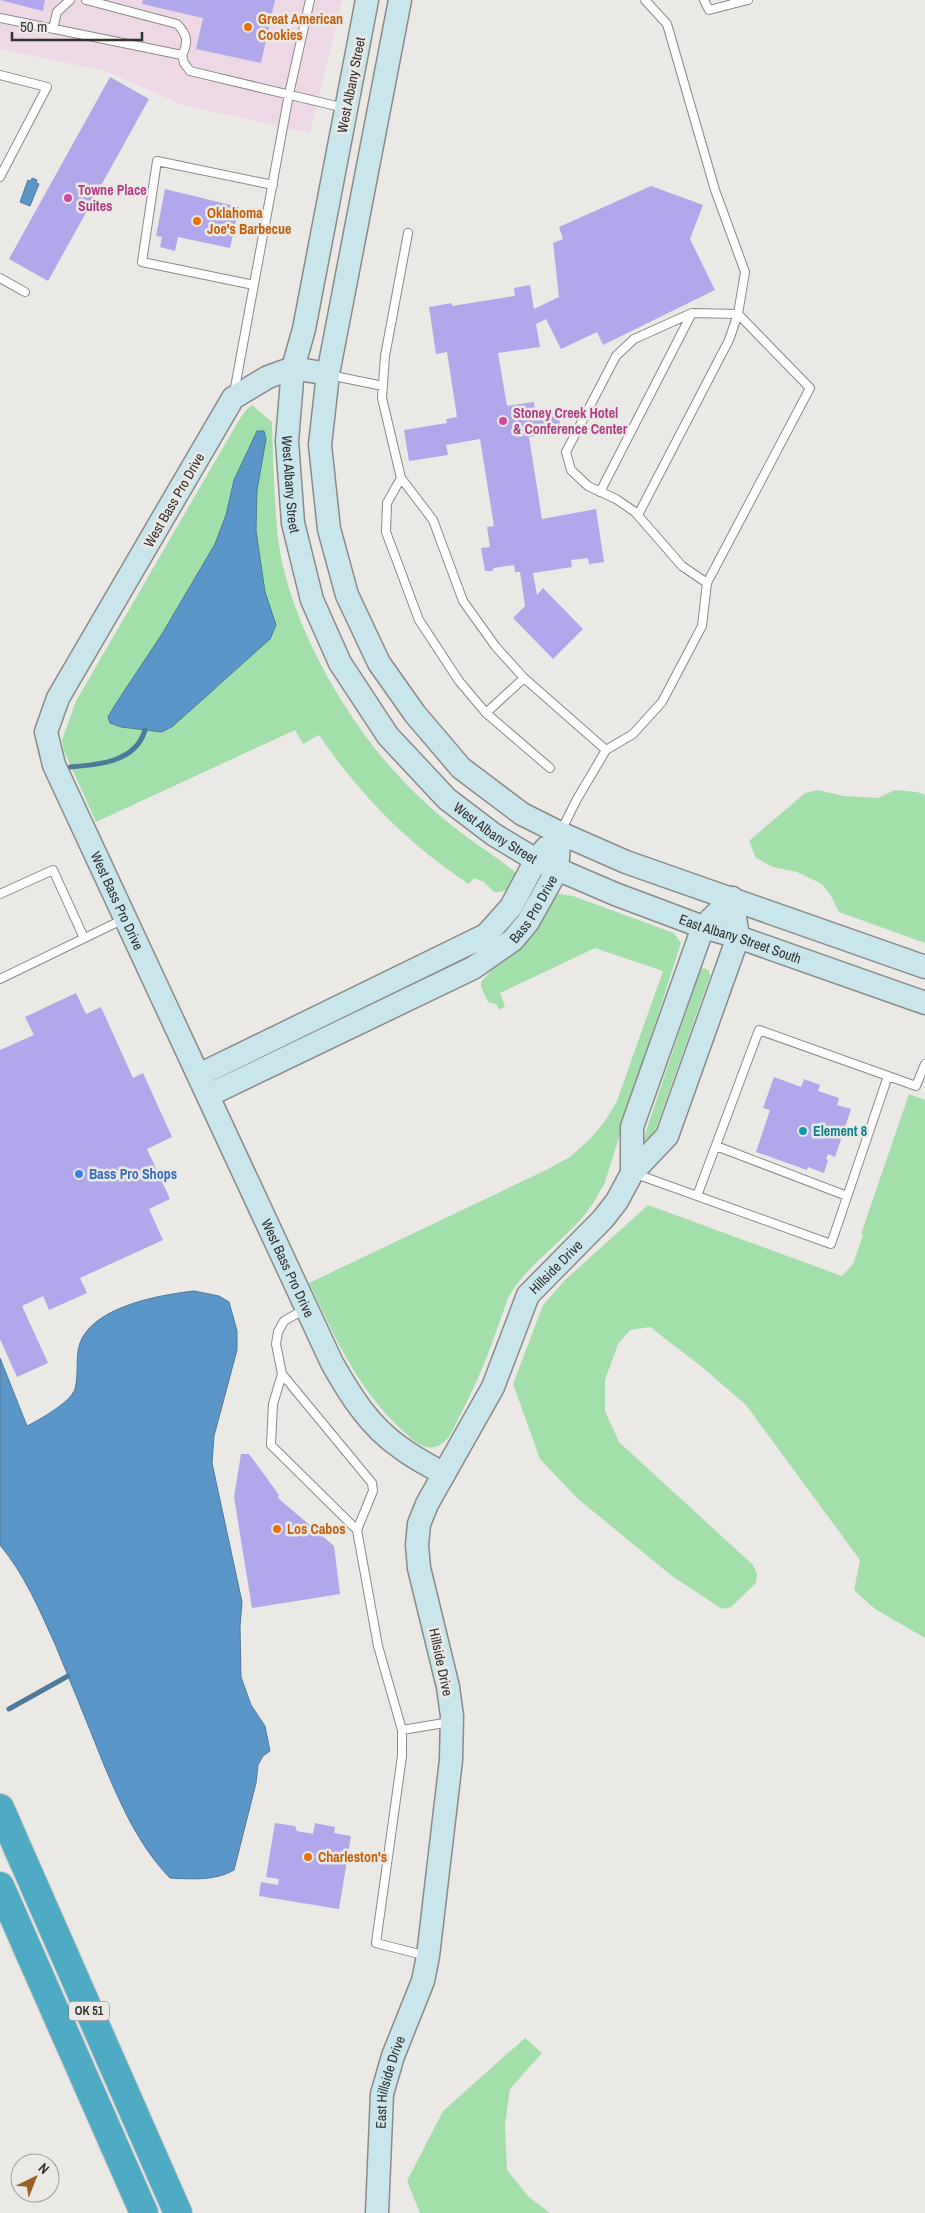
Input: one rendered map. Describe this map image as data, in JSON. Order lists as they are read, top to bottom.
{
  "streets": {
    "highway": ["OK 51"],
    "street": [
      "West Albany Street",
      "West Bass Pro Drive",
      "Bass Pro Drive",
      "East Albany Street South",
      "Hillside Drive",
      "East Hillside Drive"
    ]
  },
  "crossings": [
    ["West Albany Street", "West Bass Pro Drive"],
    ["West Albany Street", "Bass Pro Drive"],
    ["West Albany Street", "East Albany Street South"],
    ["West Bass Pro Drive", "Bass Pro Drive"],
    ["West Bass Pro Drive", "Hillside Drive"],
    ["Bass Pro Drive", "East Albany Street South"],
    ["East Albany Street South", "Hillside Drive"],
    ["Hillside Drive", "East Hillside Drive"]
  ],
  "places": [
    "Great American Cookies",
    "Towne Place Suites",
    "Oklahoma Joe's Barbecue",
    "Stoney Creek Hotel & Conference Center",
    "Element 8",
    "Bass Pro Shops",
    "Los Cabos",
    "Charleston's"
  ],
  "scale_bar": "50 m",
  "north": "top right"
}
